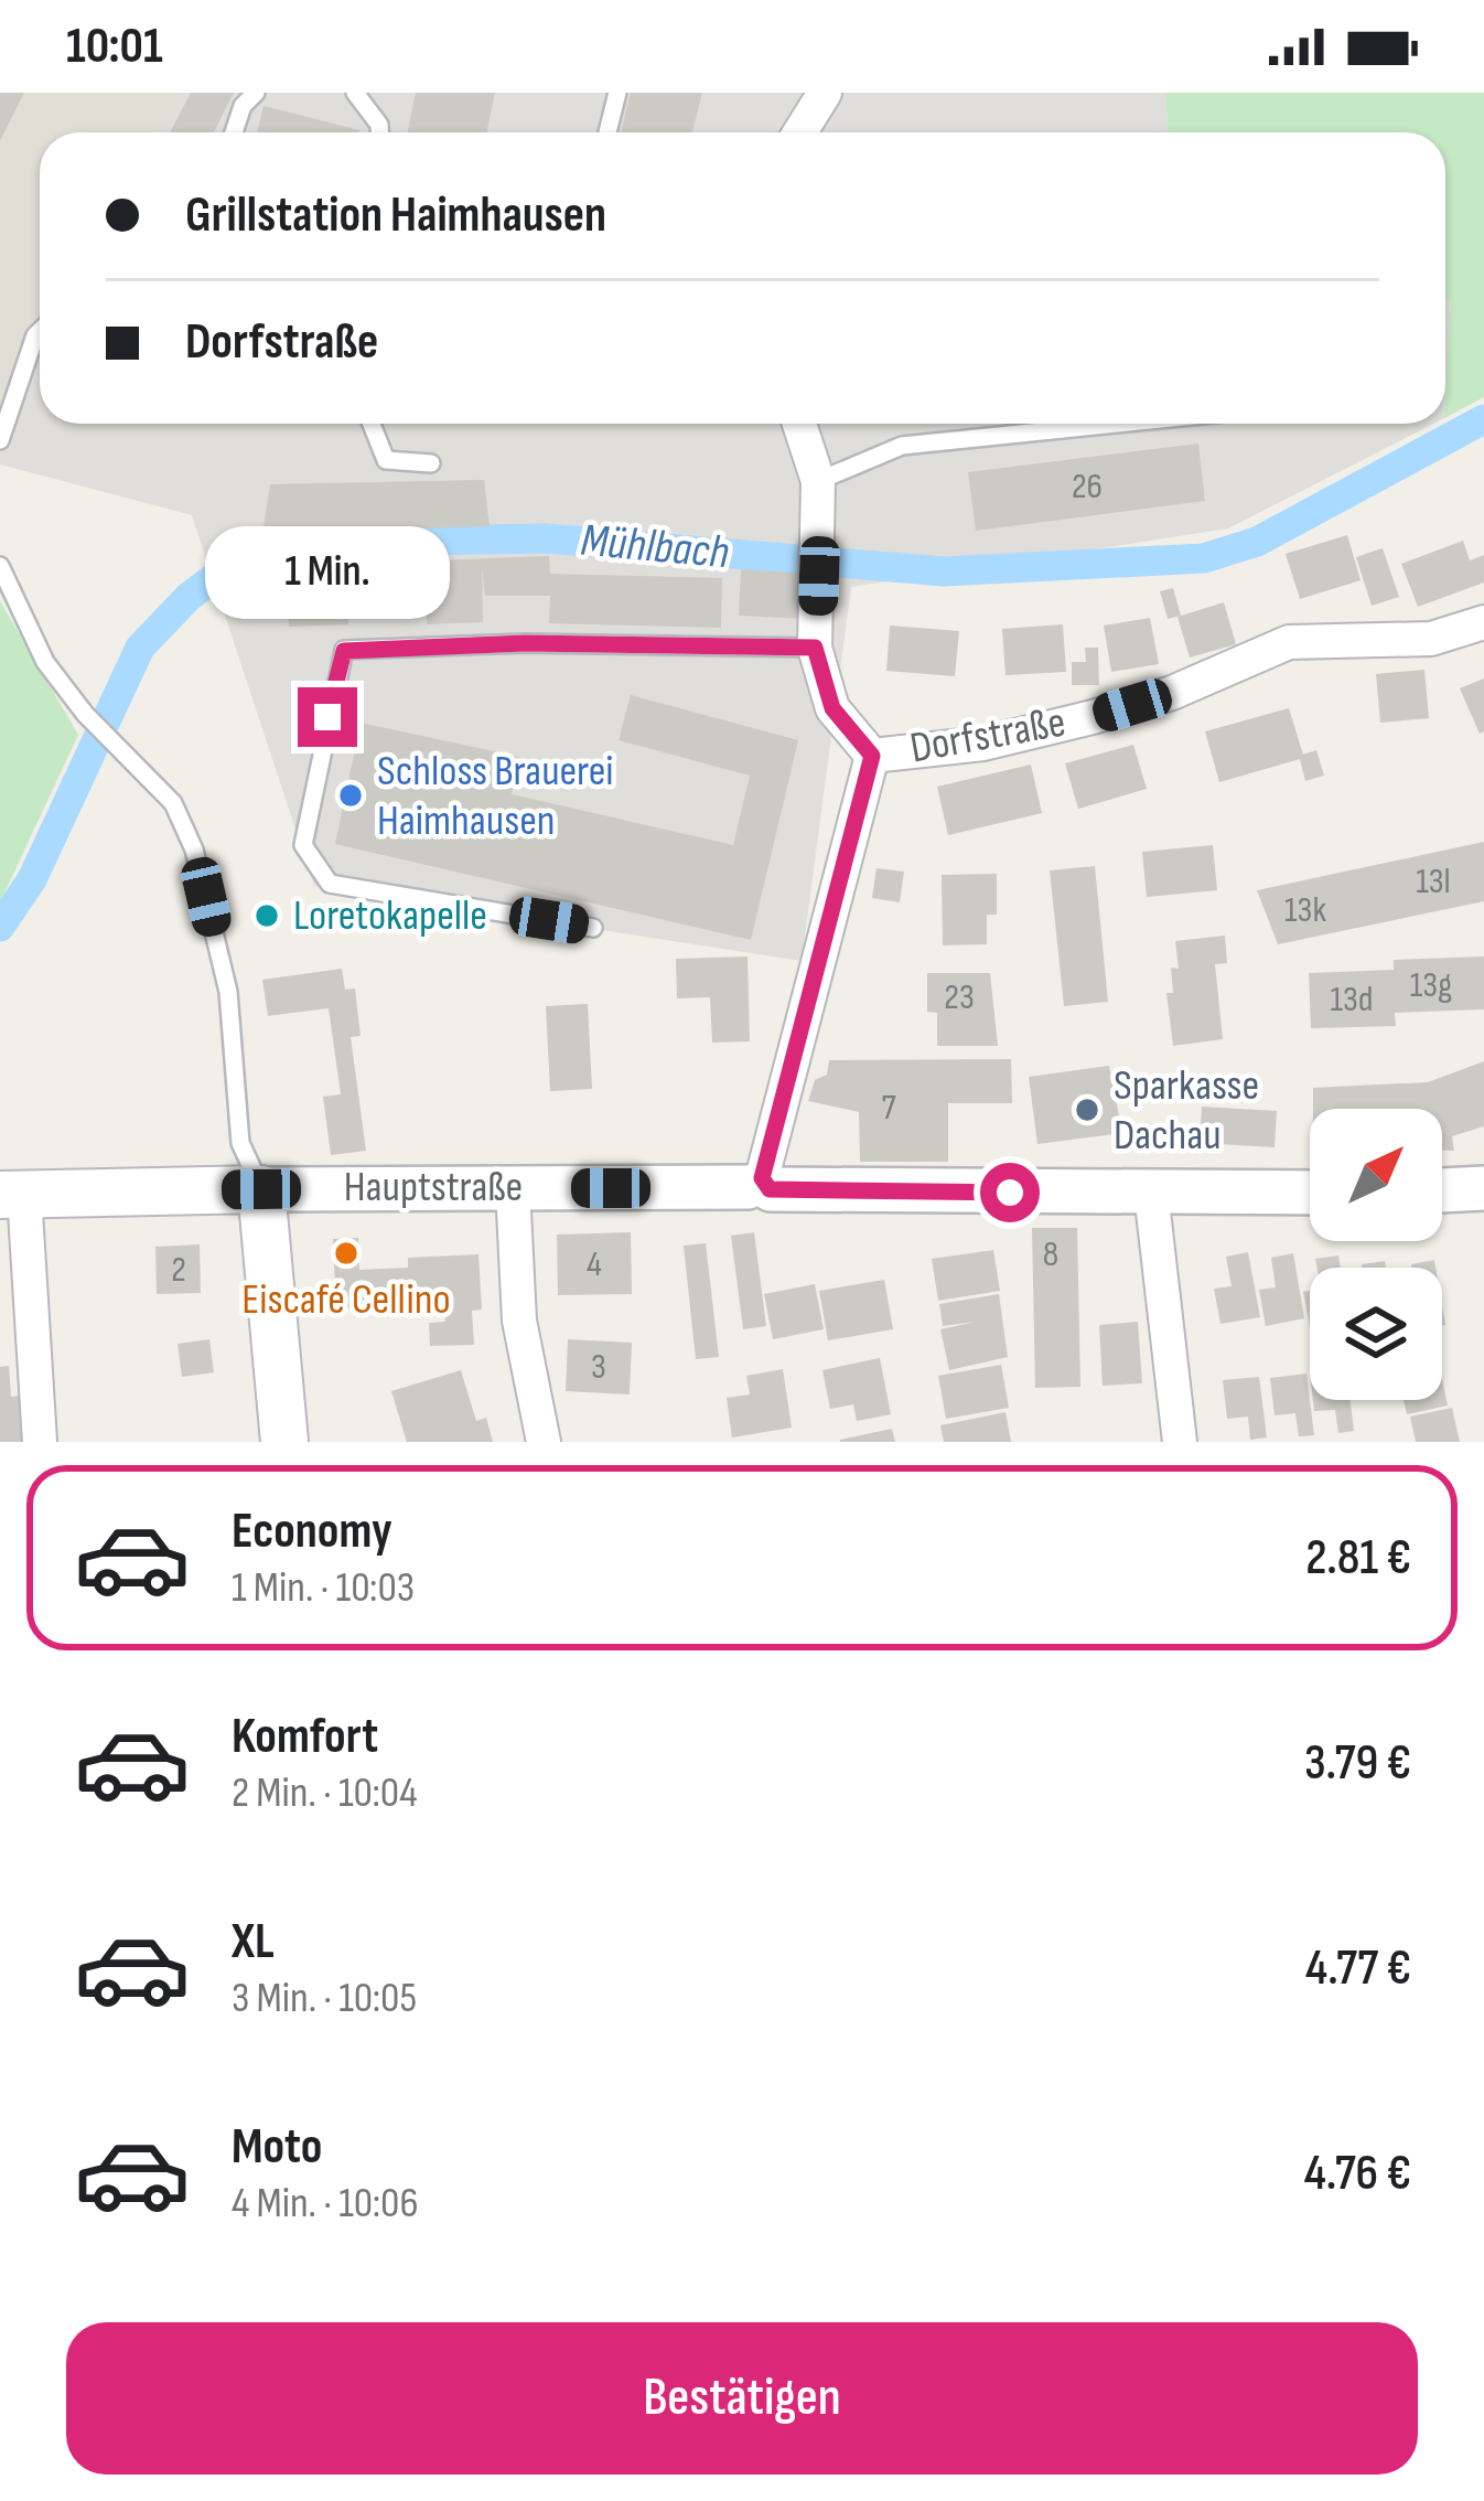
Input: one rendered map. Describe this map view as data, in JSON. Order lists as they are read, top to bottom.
{
  "streets": {
    "street": ["Dorfstraße", "Hauptstraße"]
  },
  "crossings": [
    ["Dorfstraße", "Hauptstraße"]
  ],
  "water": ["Mühlbach"],
  "places": [
    "Schloss Brauerei Haimhausen",
    "Loretokapelle",
    "Sparkasse Dachau",
    "Eiscafé Cellino"
  ],
  "house_numbers": [
    "26",
    "13l",
    "13k",
    "13g",
    "23",
    "13d",
    "7",
    "8",
    "4",
    "2",
    "3"
  ],
  "north": "top right",
  "page": {
    "status": "10:01",
    "banner": ["Grillstation Haimhausen", "Dorfstraße"],
    "bubble": "1 Min.",
    "list": [
      {
        "name": "Economy",
        "note": "1 Min. · 10:03",
        "value": "2.81 €"
      },
      {
        "name": "Komfort",
        "note": "2 Min. · 10:04",
        "value": "3.79 €"
      },
      {
        "name": "XL",
        "note": "3 Min. · 10:05",
        "value": "4.77 €"
      },
      {
        "name": "Moto",
        "note": "4 Min. · 10:06",
        "value": "4.76 €"
      }
    ],
    "buttons": "Bestätigen"
  }
}
